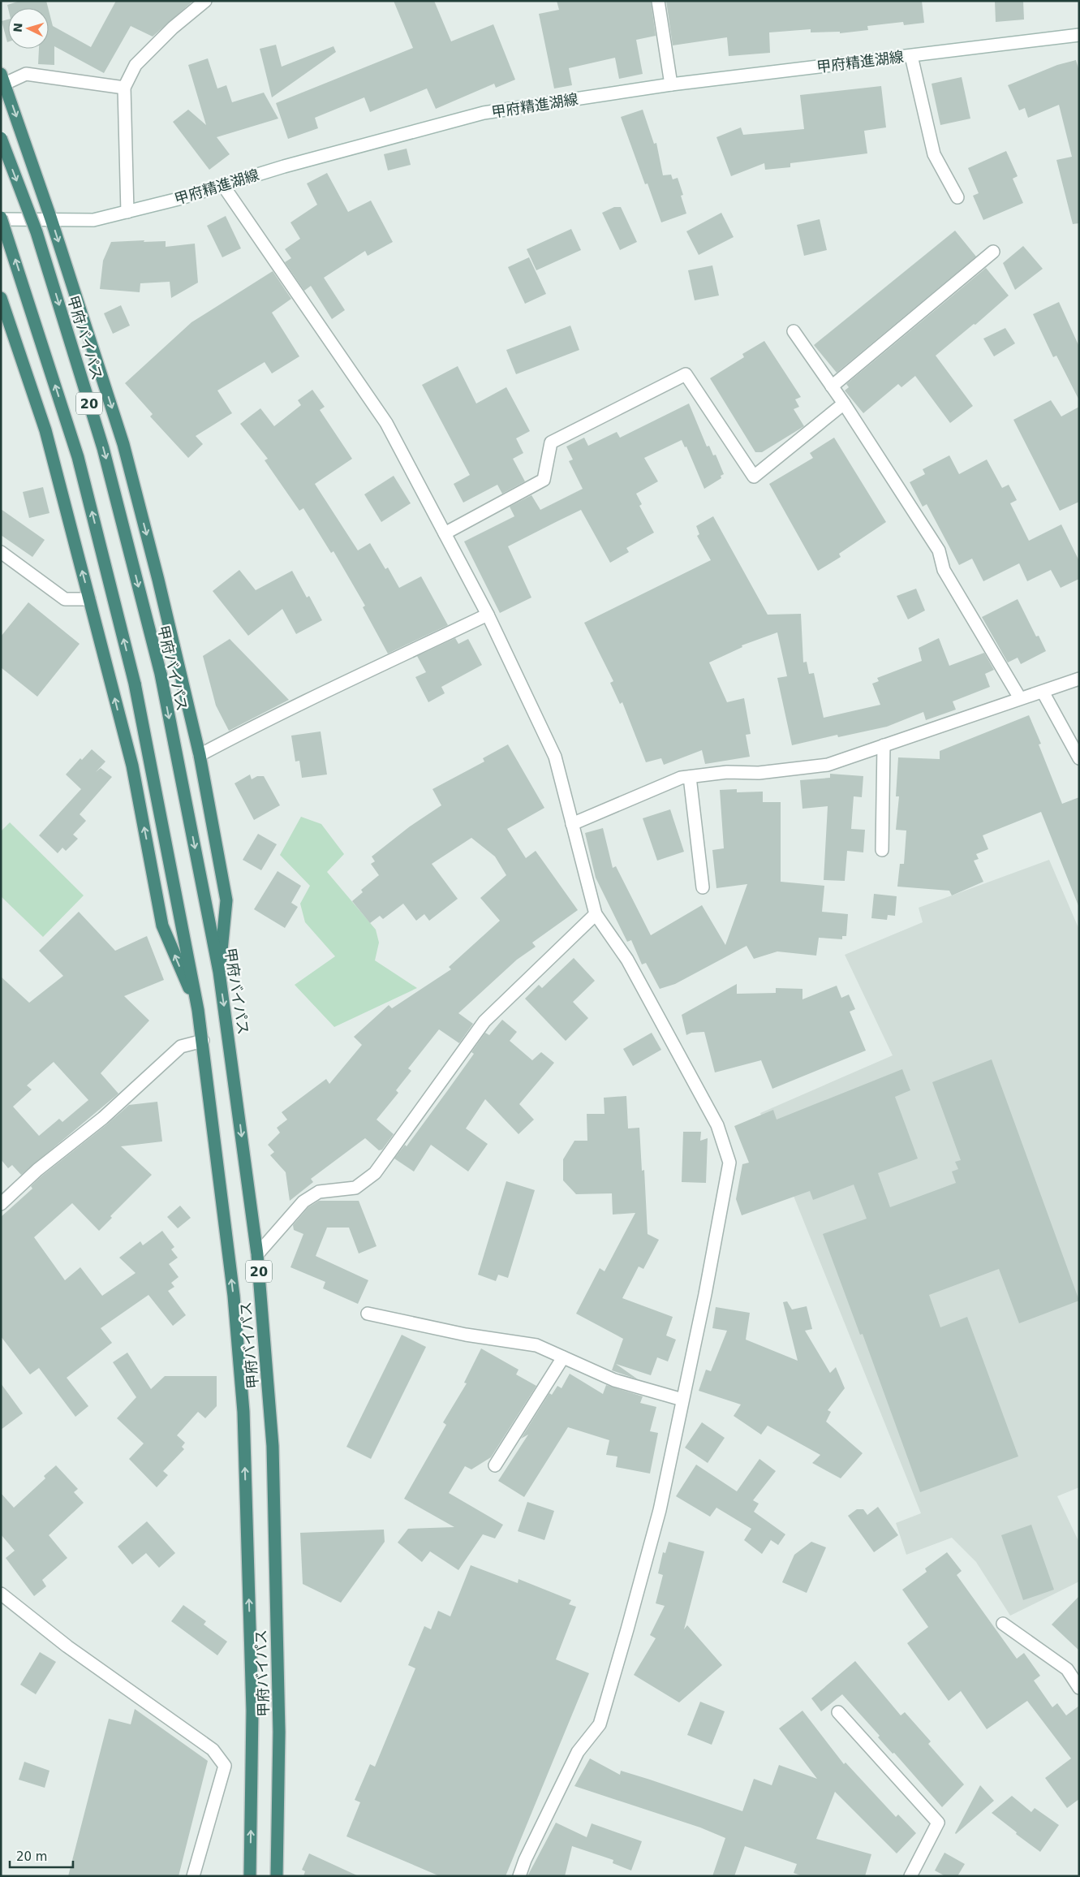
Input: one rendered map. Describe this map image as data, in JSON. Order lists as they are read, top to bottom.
{
  "streets": {
    "highway": ["甲府バイパス", "20"],
    "street": ["甲府精進湖線"]
  },
  "crossings": [
    ["甲府精進湖線", "甲府バイパス"]
  ],
  "scale_bar": "20 m",
  "north": "left"
}
